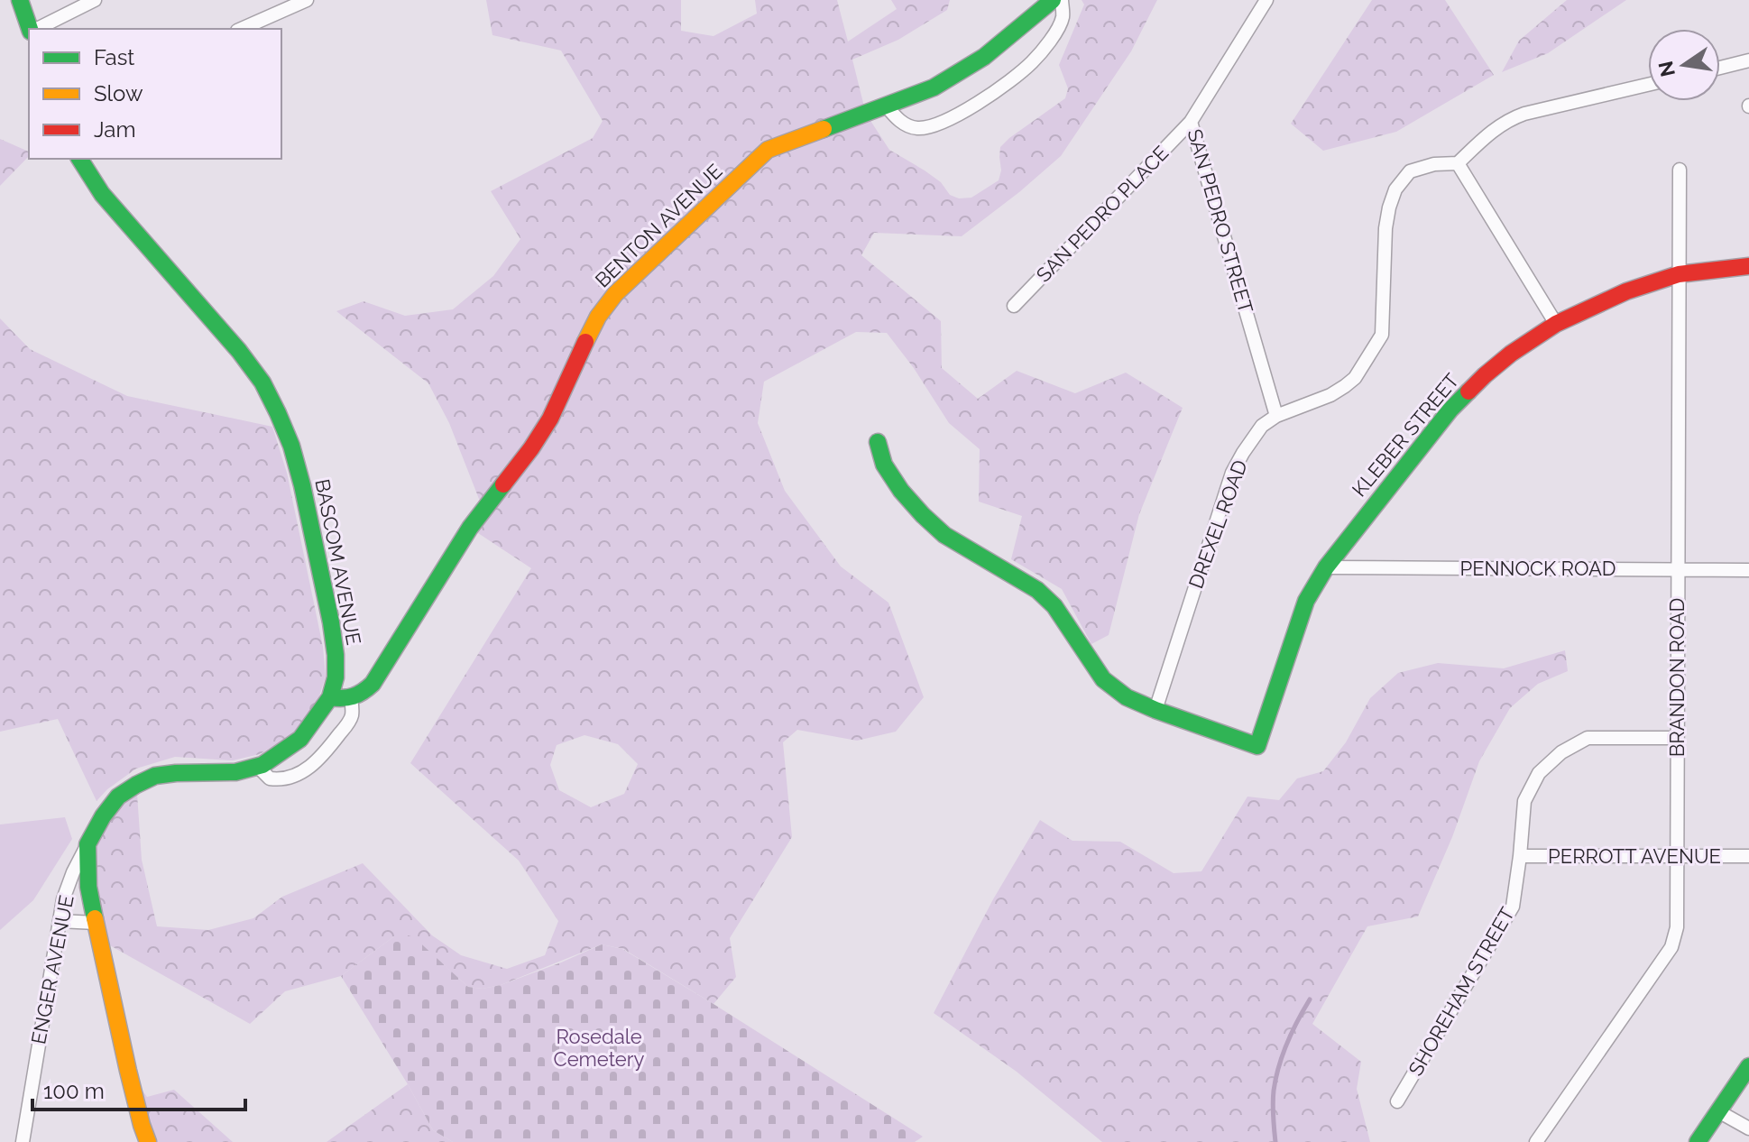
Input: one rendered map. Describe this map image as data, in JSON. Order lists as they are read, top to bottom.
{
  "streets": {
    "street": [
      "SAN PEDRO PLACE",
      "SAN PEDRO STREET",
      "BENTON AVENUE",
      "KLEBER STREET",
      "DREXEL ROAD",
      "BASCOM AVENUE",
      "PENNOCK ROAD",
      "BRANDON ROAD",
      "PERROTT AVENUE",
      "ENGER AVENUE",
      "SHOREHAM STREET"
    ]
  },
  "crossings": [
    ["SAN PEDRO PLACE", "SAN PEDRO STREET"],
    ["SAN PEDRO STREET", "DREXEL ROAD"],
    ["KLEBER STREET", "DREXEL ROAD"],
    ["KLEBER STREET", "PENNOCK ROAD"],
    ["KLEBER STREET", "BRANDON ROAD"],
    ["BASCOM AVENUE", "ENGER AVENUE"],
    ["PENNOCK ROAD", "BRANDON ROAD"],
    ["BRANDON ROAD", "PERROTT AVENUE"],
    ["BRANDON ROAD", "SHOREHAM STREET"],
    ["PERROTT AVENUE", "SHOREHAM STREET"]
  ],
  "parks": ["Rosedale Cemetery"],
  "legend": ["Fast", "Slow", "Jam"],
  "scale_bar": "100 m",
  "north": "left"
}
